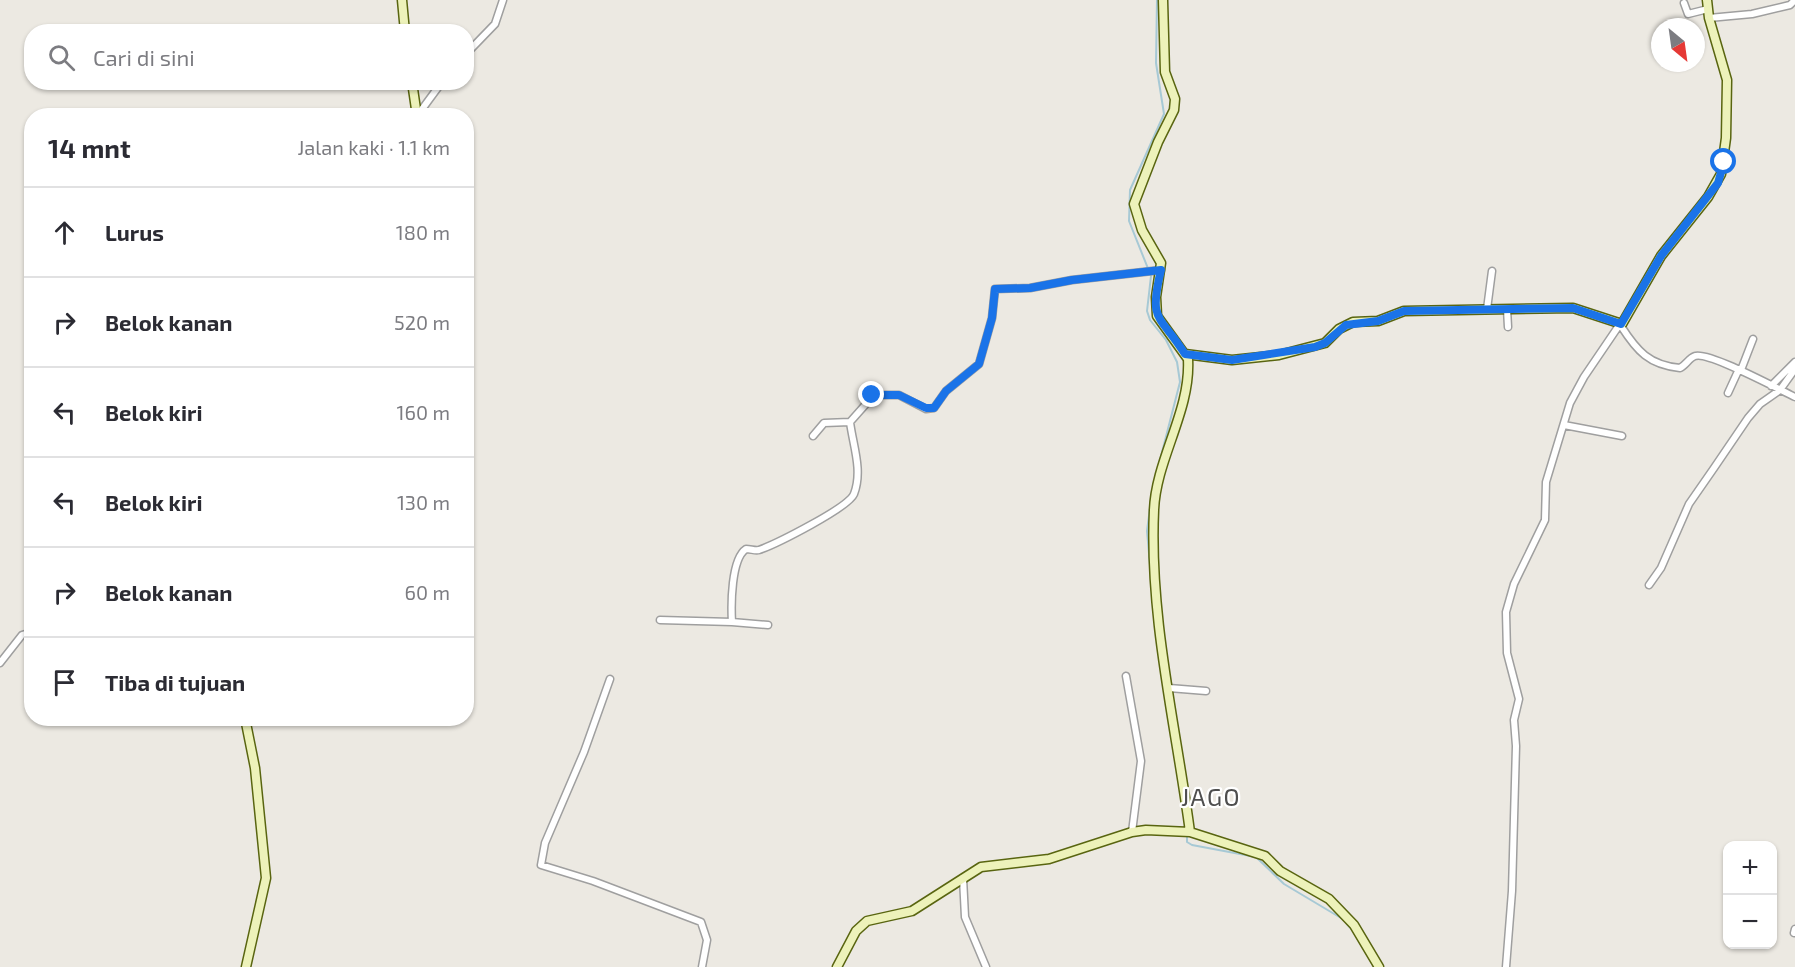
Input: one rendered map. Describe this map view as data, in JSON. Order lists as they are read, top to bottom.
{
  "districts": ["JAGO"],
  "north": "bottom right",
  "page": {
    "search": "Cari di sini",
    "heading": ["14 mnt", "Jalan kaki · 1.1 km"],
    "list": [
      ["Lurus", "180 m"],
      ["Belok kanan", "520 m"],
      ["Belok kiri", "160 m"],
      ["Belok kiri", "130 m"],
      ["Belok kanan", "60 m"],
      "Tiba di tujuan"
    ],
    "map_buttons": ["+", "−"]
  }
}
